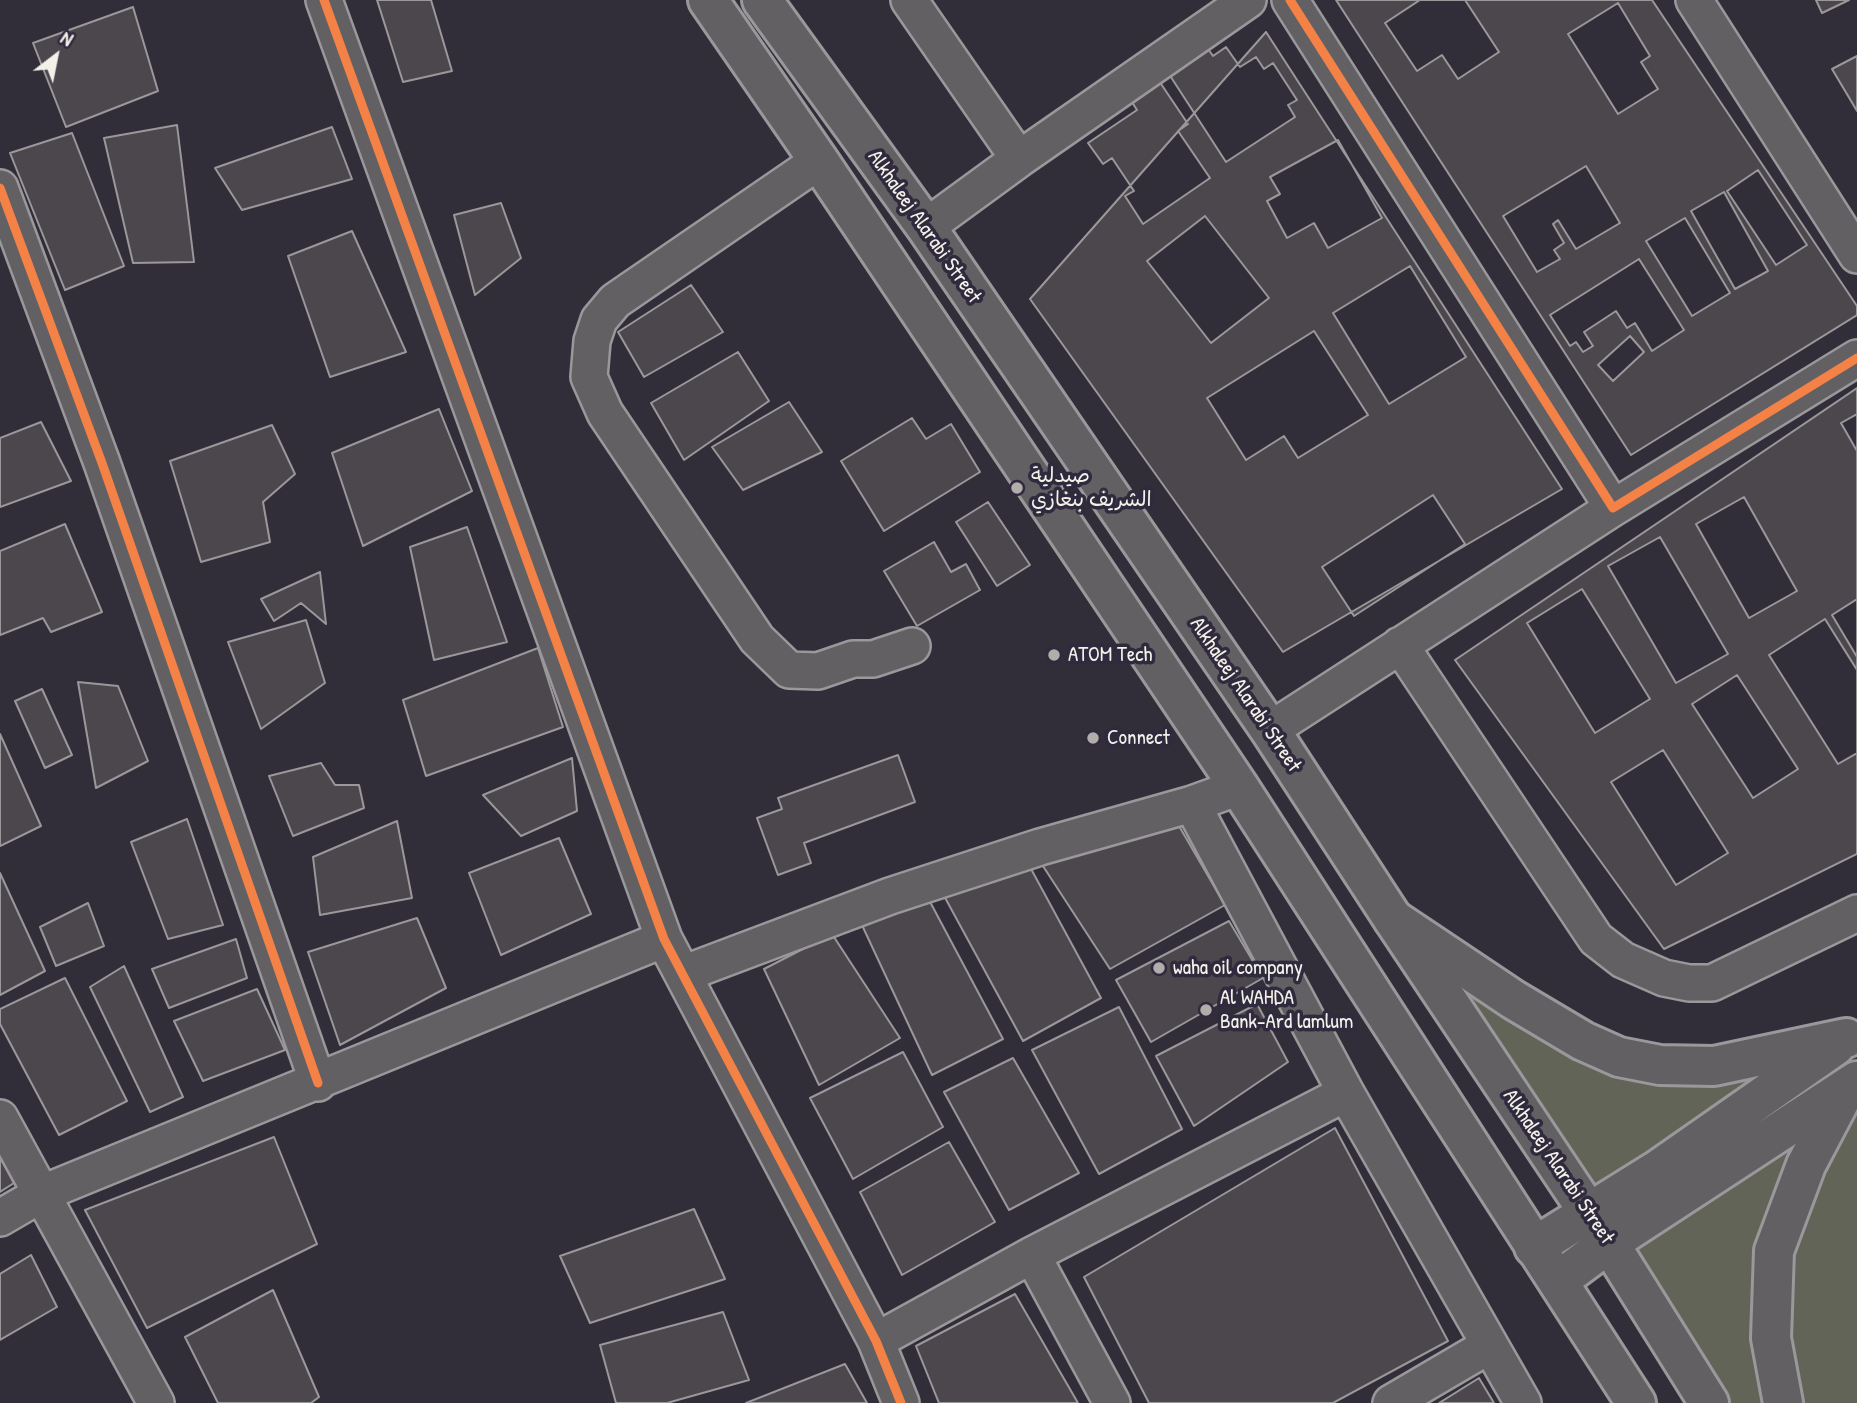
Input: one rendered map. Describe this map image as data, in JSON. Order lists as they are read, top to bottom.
{
  "streets": {
    "main road": ["Alkhaleej Alarabi Street"]
  },
  "places": [
    "صيدلية الشريف بنغازي",
    "ATOM Tech",
    "Connect",
    "waha oil company",
    "Al WAHDA Bank-Ard lamlum"
  ],
  "north": "top right"
}
